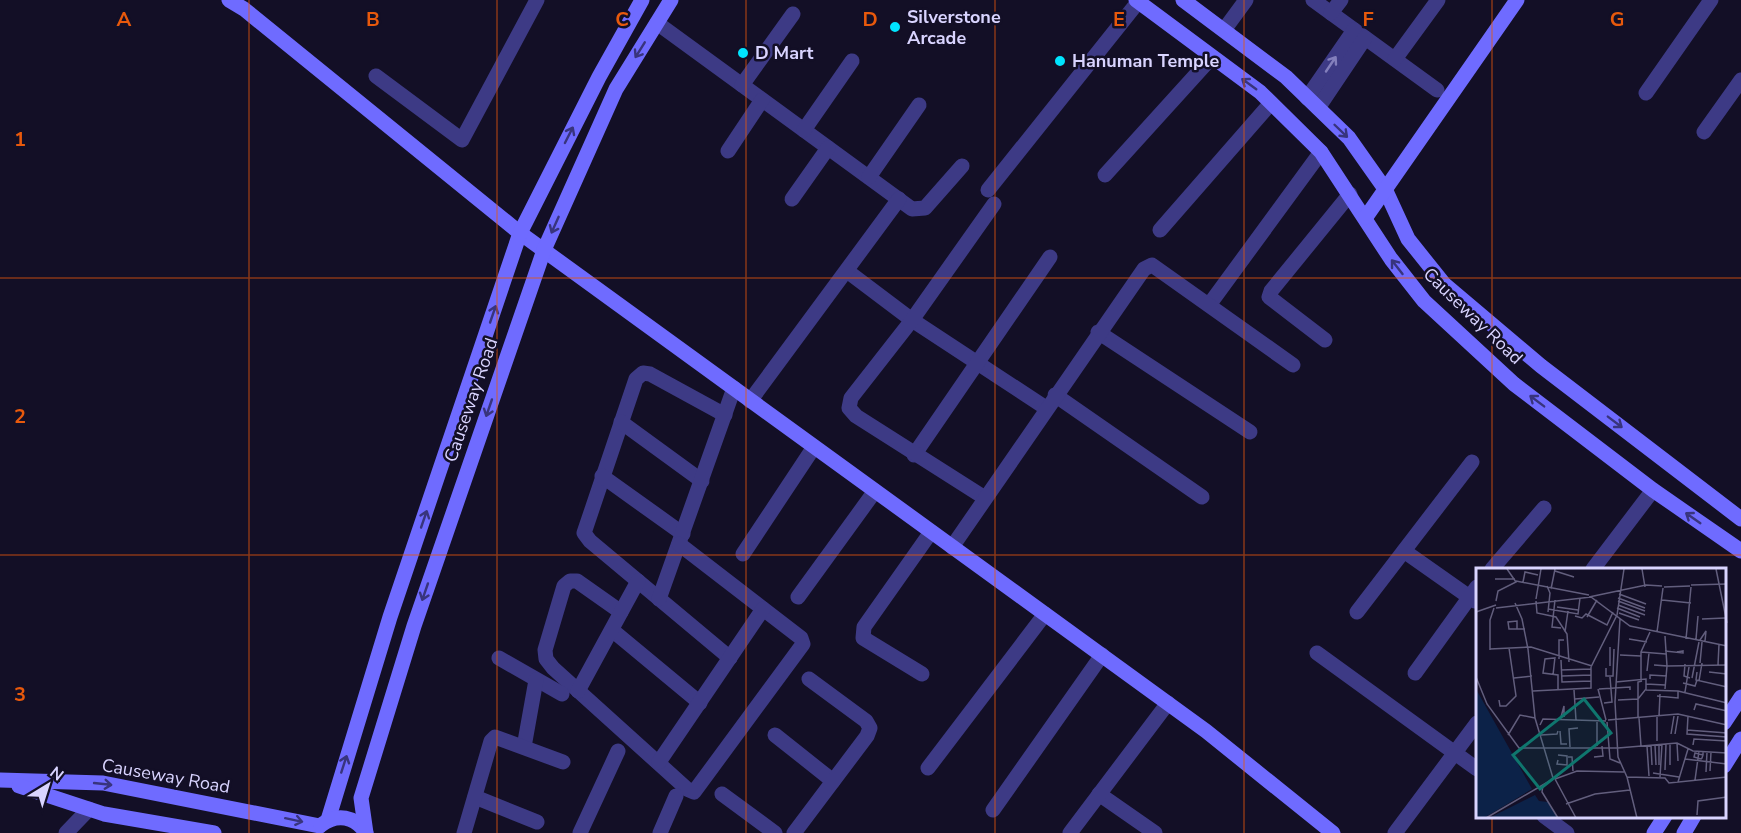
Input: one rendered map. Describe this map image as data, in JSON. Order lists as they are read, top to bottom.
{
  "streets": {
    "main road": ["Causeway Road"]
  },
  "places": ["Silverstone Arcade", "D Mart", "Hanuman Temple"],
  "north": "top right",
  "grid": {
    "columns": [
      "A",
      "B",
      "C",
      "D",
      "E",
      "F",
      "G"
    ],
    "rows": ["1", "2", "3"]
  }
}
